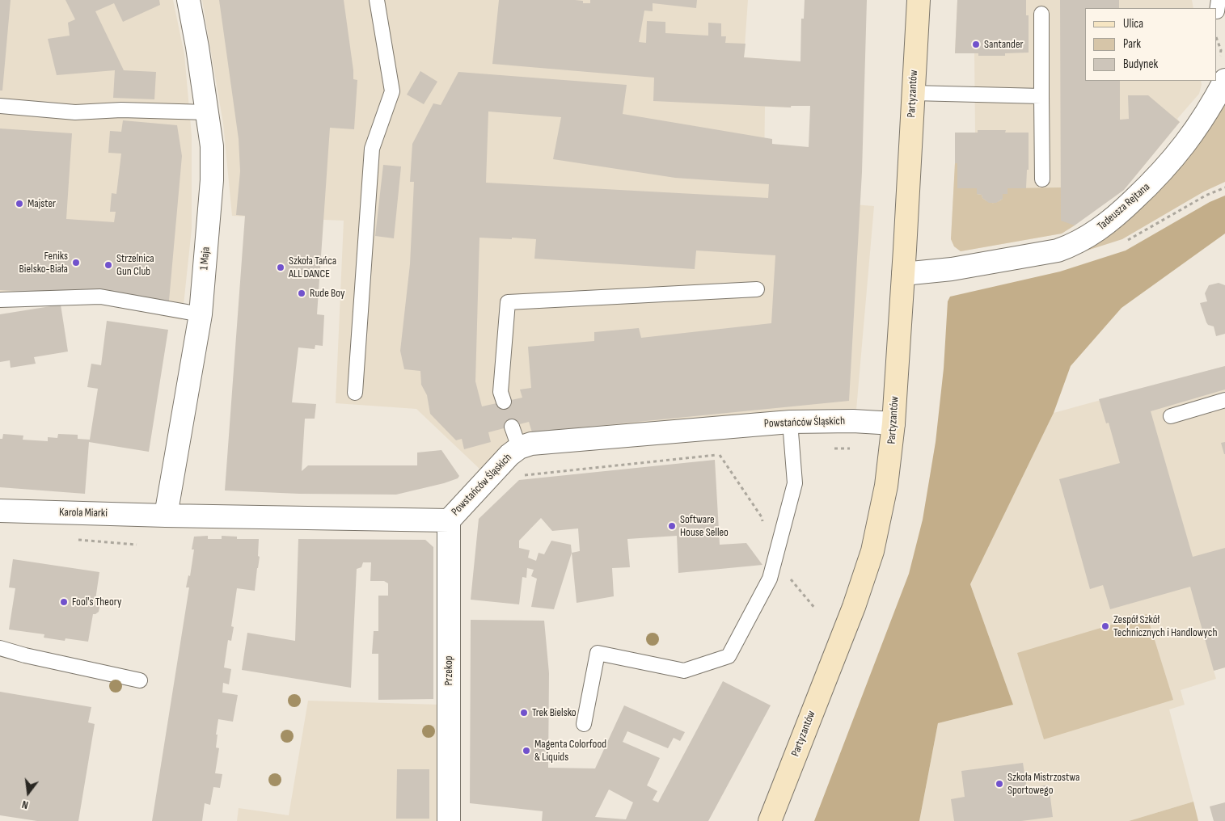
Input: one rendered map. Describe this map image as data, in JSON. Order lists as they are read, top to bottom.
{
  "streets": {
    "main road": ["Partyzantów"],
    "street": [
      "Tadeusza Rejtana",
      "1 Maja",
      "Powstańców Śląskich",
      "Karola Miarki",
      "Przekop"
    ]
  },
  "crossings": [
    ["Partyzantów", "Tadeusza Rejtana"],
    ["Partyzantów", "Powstańców Śląskich"],
    ["1 Maja", "Powstańców Śląskich"],
    ["1 Maja", "Karola Miarki"],
    ["Powstańców Śląskich", "Karola Miarki"],
    ["Powstańców Śląskich", "Przekop"]
  ],
  "places": [
    "Santander",
    "Majster",
    "Feniks Bielsko-Biała",
    "Strzelnica Gun Club",
    "Szkoła Tańca ALL DANCE",
    "Rude Boy",
    "Software House Selleo",
    "Fool's Theory",
    "Zespół Szkół Technicznych i Handlowych",
    "Trek Bielsko",
    "Magenta Colorfood & Liquids",
    "Szkoła Mistrzostwa Sportowego"
  ],
  "legend": ["Ulica", "Park", "Budynek"],
  "north": "bottom"
}
